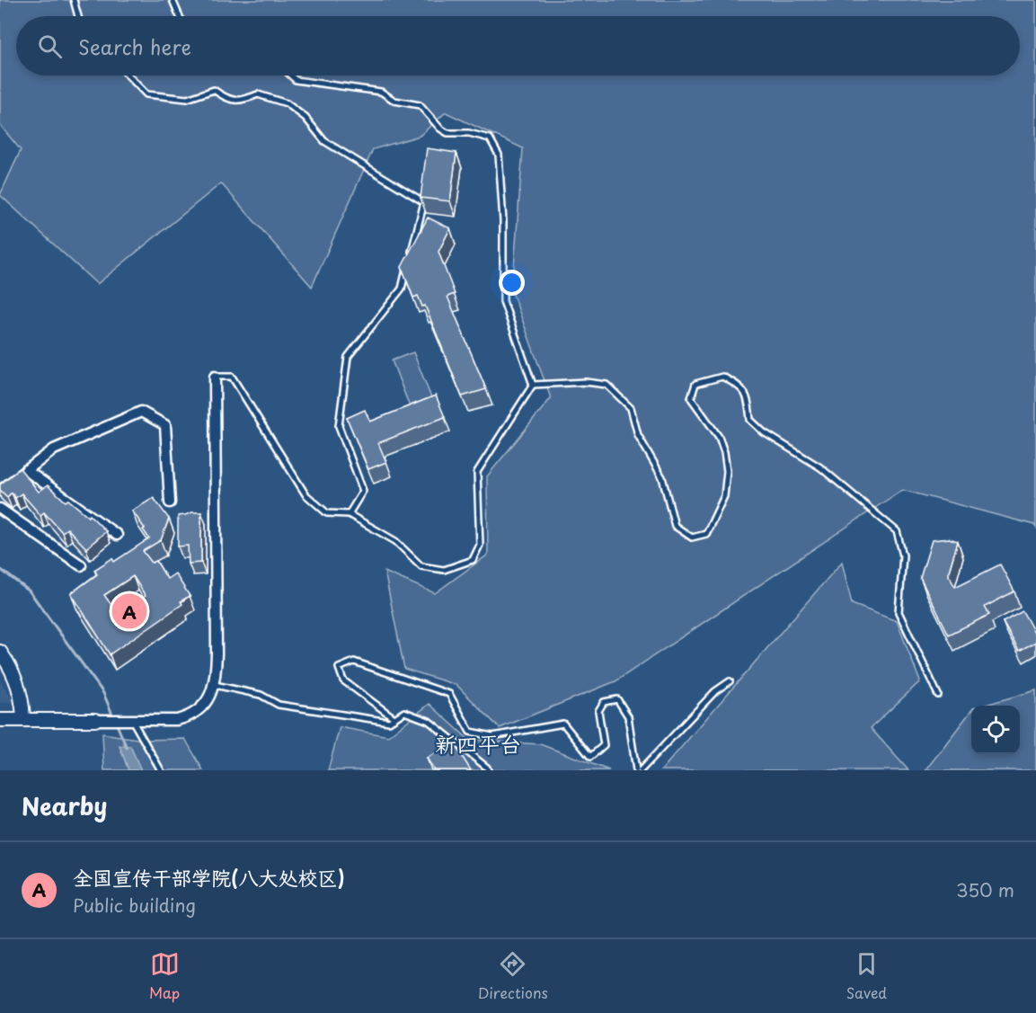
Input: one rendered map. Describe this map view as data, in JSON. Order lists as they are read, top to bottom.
{
  "districts": ["新四平台"],
  "page": {
    "search": "Search here",
    "pins": "A",
    "heading": "Nearby",
    "list": [
      {
        "mark": "A",
        "name": "全国宣传干部学院(八大处校区)",
        "note": "Public building",
        "value": "350 m"
      }
    ],
    "nav": ["Map", "Directions", "Saved"]
  }
}
